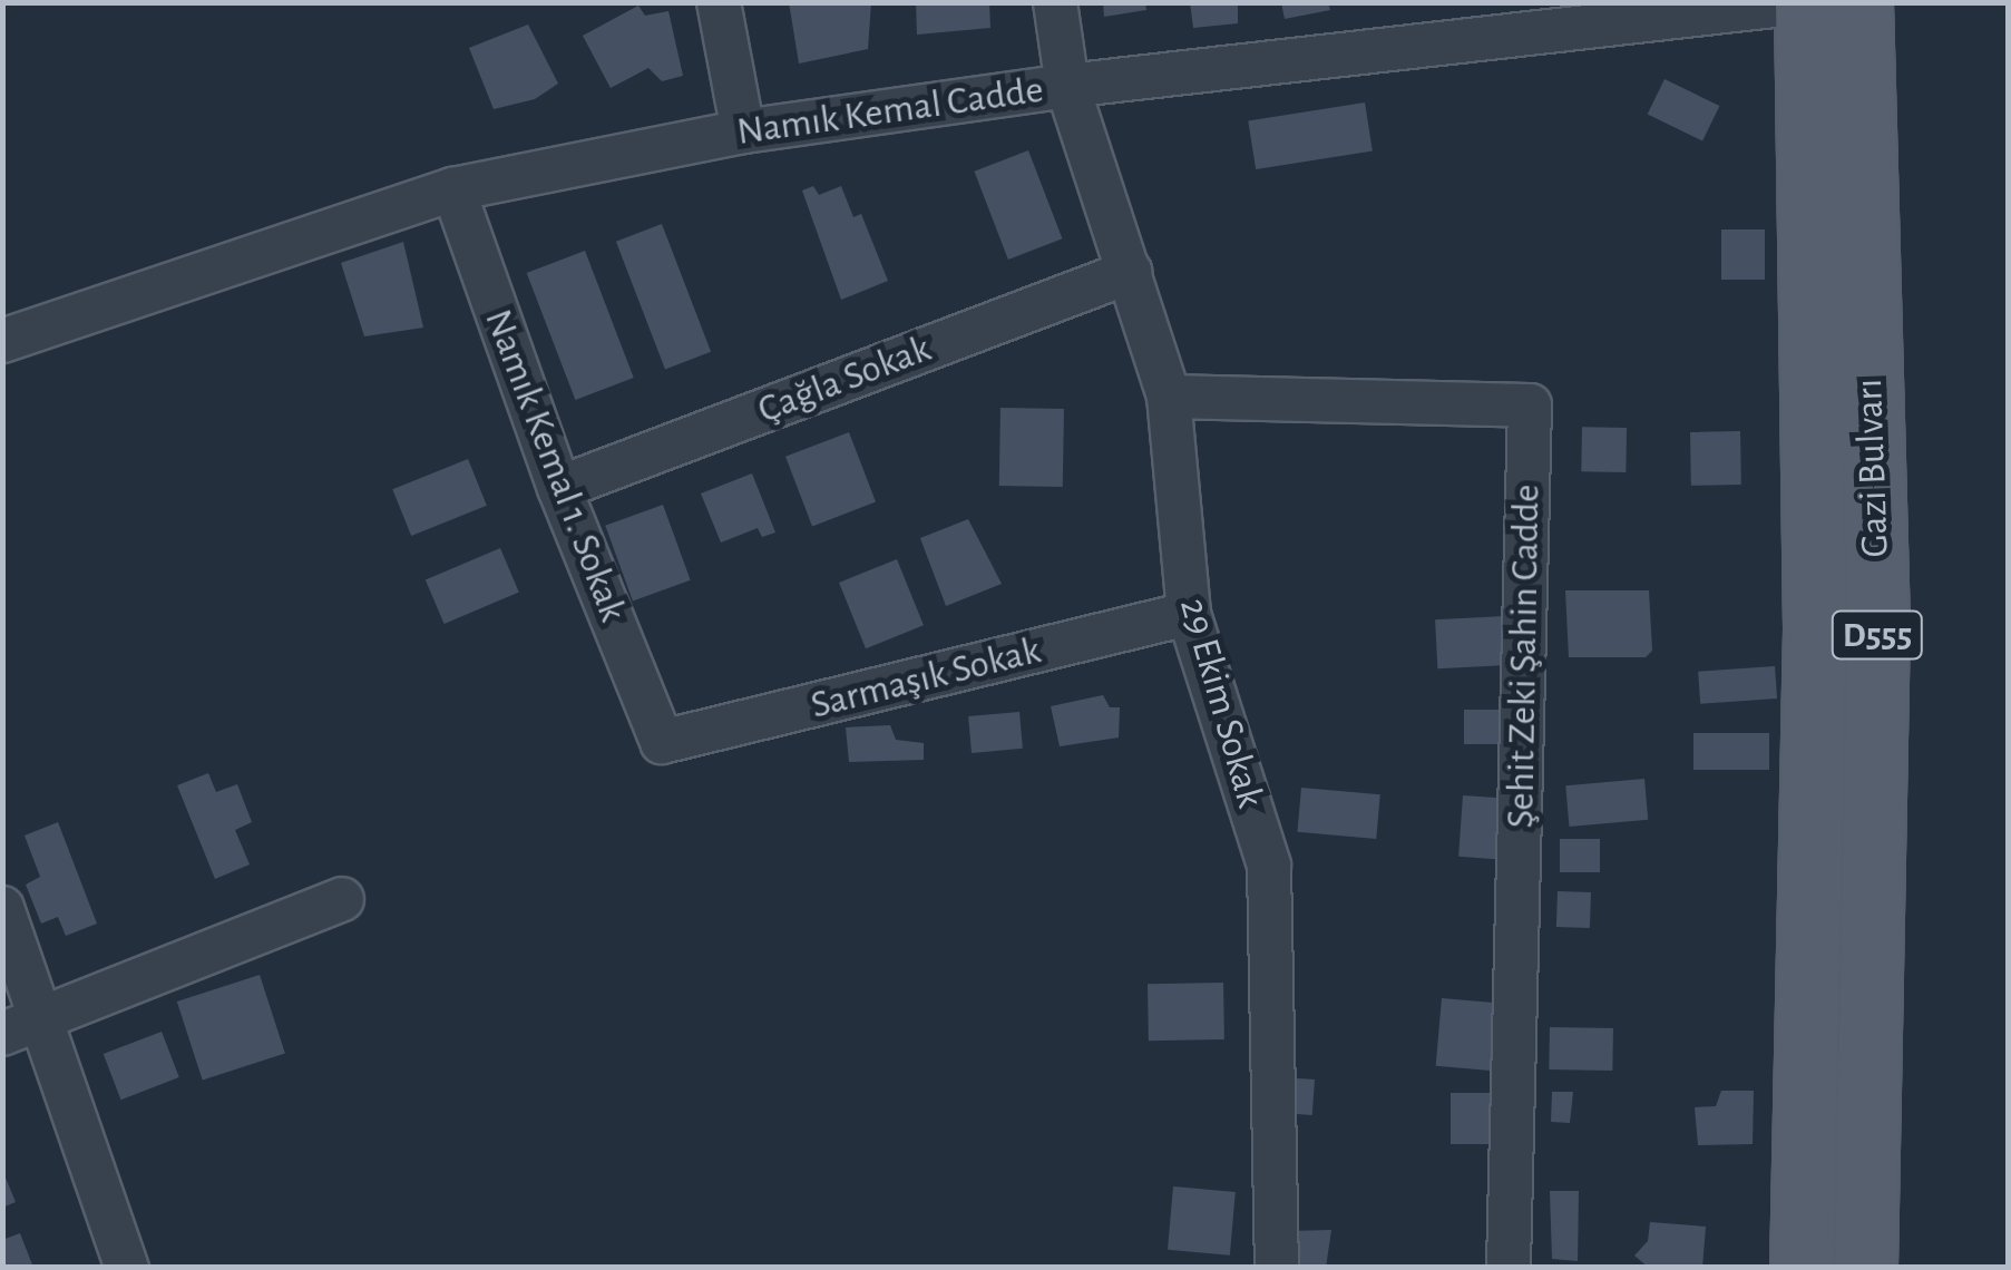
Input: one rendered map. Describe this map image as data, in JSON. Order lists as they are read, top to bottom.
{
  "streets": {
    "main road": ["Gazi Bulvarı", "D555"],
    "street": [
      "Namık Kemal Cadde",
      "Çağla Sokak",
      "Namık Kemal 1. Sokak",
      "Şehit Zeki Şahin Cadde",
      "Sarmaşık Sokak",
      "29 Ekim Sokak"
    ]
  },
  "crossings": [
    ["Namık Kemal Cadde", "Namık Kemal 1. Sokak"],
    ["Namık Kemal Cadde", "Gazi Bulvarı"],
    ["Namık Kemal Cadde", "29 Ekim Sokak"],
    ["Çağla Sokak", "Namık Kemal 1. Sokak"],
    ["Çağla Sokak", "29 Ekim Sokak"],
    ["Namık Kemal 1. Sokak", "Sarmaşık Sokak"],
    ["Şehit Zeki Şahin Cadde", "29 Ekim Sokak"],
    ["Sarmaşık Sokak", "29 Ekim Sokak"]
  ]
}
